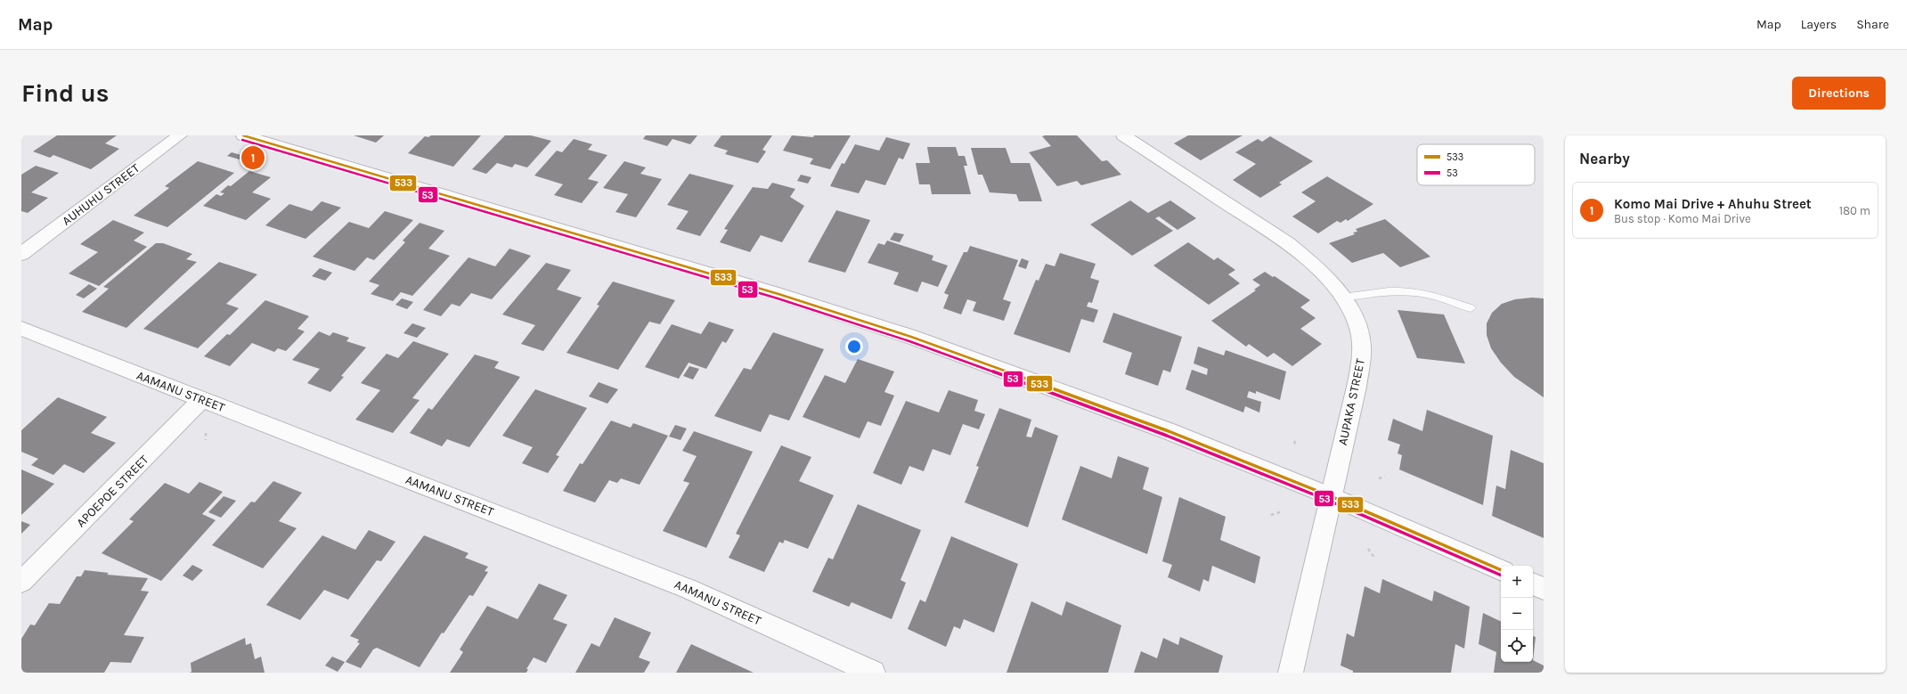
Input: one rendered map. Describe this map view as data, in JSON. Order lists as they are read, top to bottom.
{
  "streets": {
    "street": [
      "AUHUHU STREET",
      "AAMANU STREET",
      "AUPAKA STREET",
      "APOEPOE STREET"
    ]
  },
  "crossings": [
    ["AAMANU STREET", "APOEPOE STREET"]
  ],
  "lines": ["transit line 533", "transit line 53"],
  "legend": ["533", "53"],
  "page": {
    "header": "Map",
    "nav": ["Map", "Layers", "Share"],
    "buttons": "Directions",
    "title": "Find us",
    "heading": "Nearby",
    "pins": "1",
    "list": [
      {
        "mark": "1",
        "name": "Komo Mai Drive + Ahuhu Street",
        "note": "Bus stop · Komo Mai Drive",
        "value": "180 m"
      }
    ],
    "map_buttons": ["+", "−"]
  }
}
